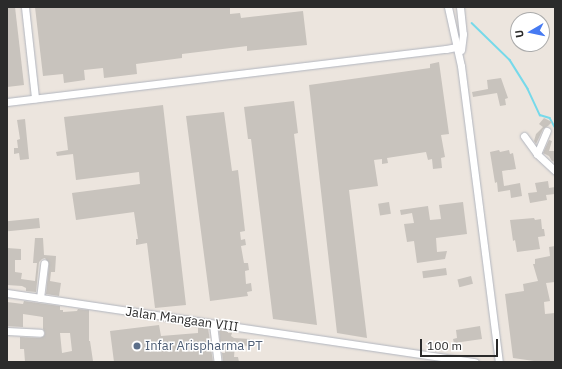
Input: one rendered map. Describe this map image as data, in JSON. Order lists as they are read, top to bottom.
{
  "streets": {
    "street": ["Jalan Mangaan VIII"]
  },
  "places": ["Infar Arispharma PT"],
  "scale_bar": "100 m",
  "north": "left"
}
